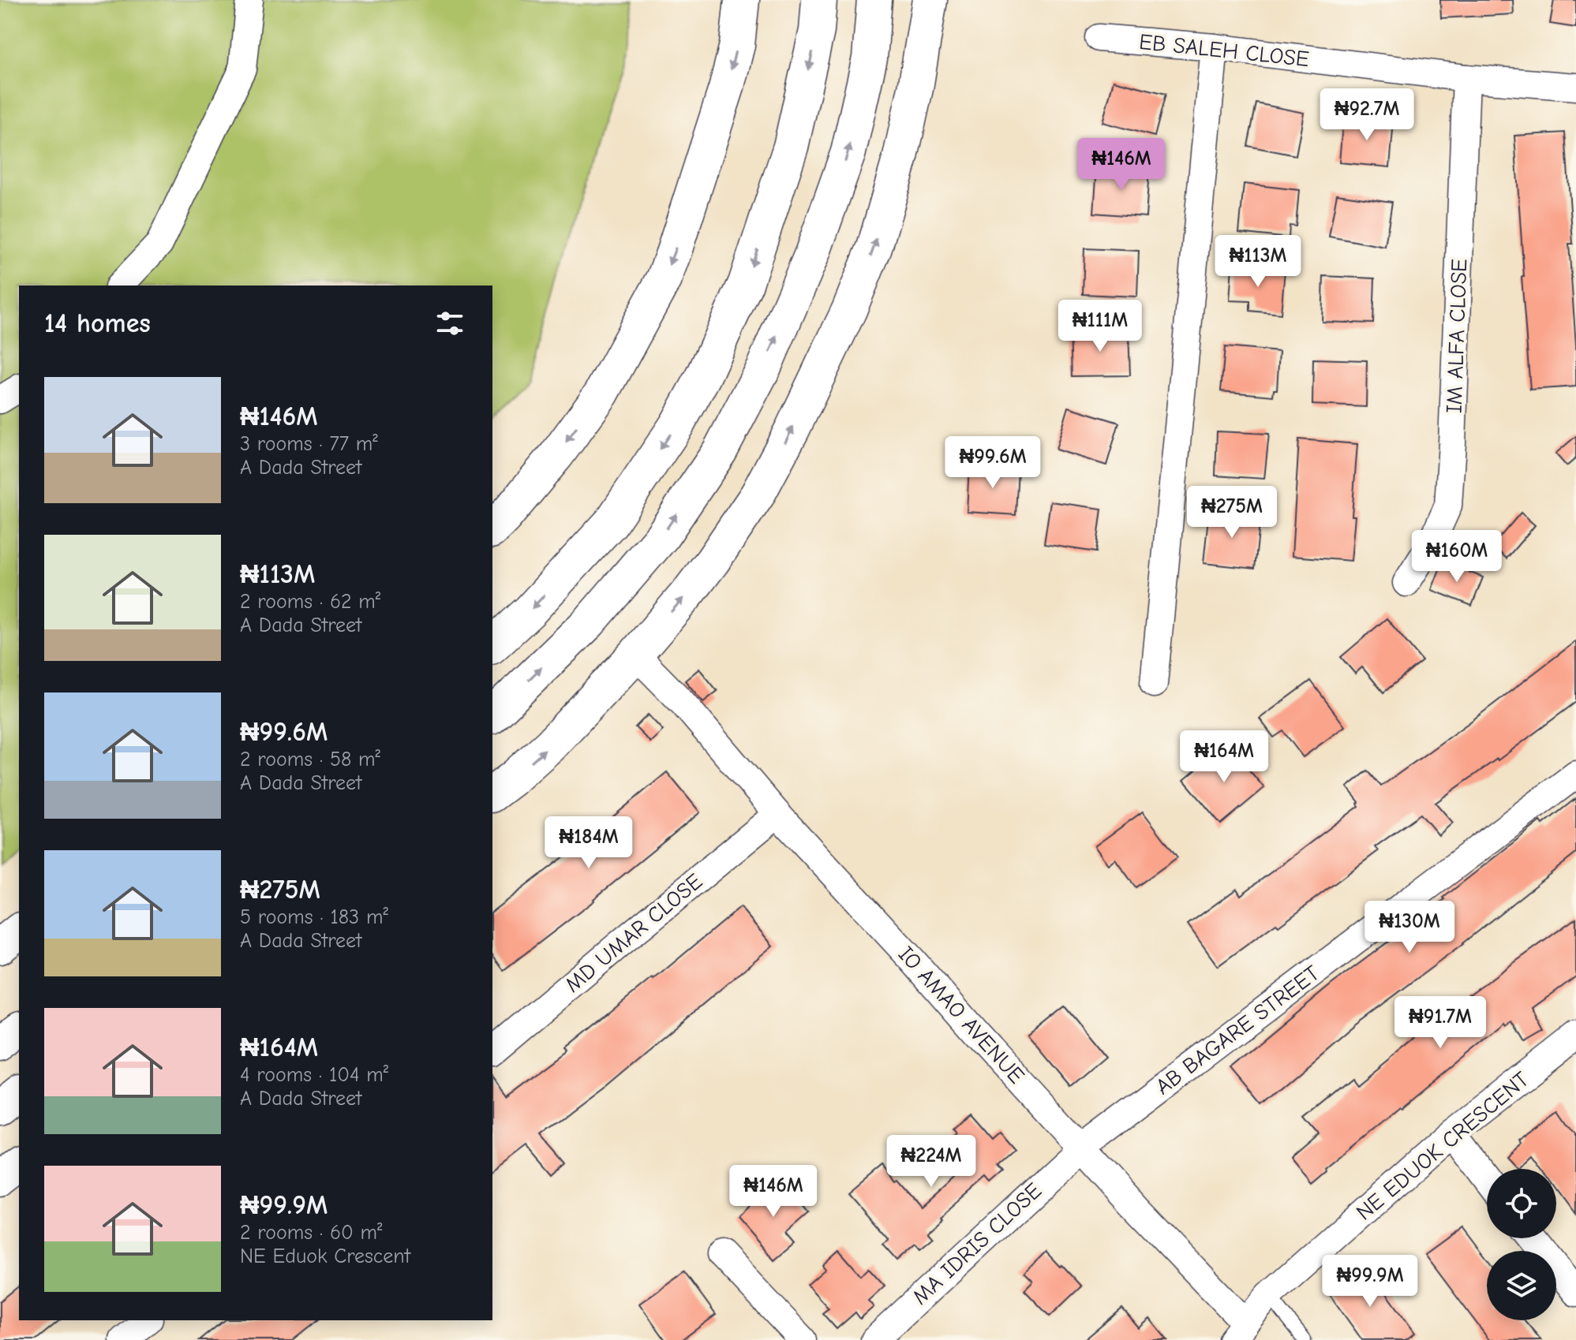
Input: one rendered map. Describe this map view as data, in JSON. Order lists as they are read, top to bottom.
{
  "streets": {
    "street": [
      "EB SALEH CLOSE",
      "IM ALFA CLOSE",
      "MD UMAR CLOSE",
      "IO AMAO AVENUE",
      "AB BAGARE STREET",
      "NE EDUOK CRESCENT",
      "MA IDRIS CLOSE"
    ]
  },
  "crossings": [
    ["EB SALEH CLOSE", "IM ALFA CLOSE"],
    ["MD UMAR CLOSE", "IO AMAO AVENUE"],
    ["IO AMAO AVENUE", "AB BAGARE STREET"],
    ["IO AMAO AVENUE", "NE EDUOK CRESCENT"],
    ["IO AMAO AVENUE", "MA IDRIS CLOSE"],
    ["AB BAGARE STREET", "MA IDRIS CLOSE"]
  ],
  "page": {
    "price": [
      "₦92.7M",
      "₦146M",
      "₦113M",
      "₦111M",
      "₦99.6M",
      "₦275M",
      "₦160M",
      "₦164M",
      "₦184M",
      "₦130M",
      "₦91.7M",
      "₦224M",
      "₦146M",
      "₦99.9M"
    ],
    "heading": "14 homes",
    "list": [
      {
        "name": "₦146M",
        "note": "3 rooms · 77 m² · A Dada Street"
      },
      {
        "name": "₦113M",
        "note": "2 rooms · 62 m² · A Dada Street"
      },
      {
        "name": "₦99.6M",
        "note": "2 rooms · 58 m² · A Dada Street"
      },
      {
        "name": "₦275M",
        "note": "5 rooms · 183 m² · A Dada Street"
      },
      {
        "name": "₦164M",
        "note": "4 rooms · 104 m² · A Dada Street"
      },
      {
        "name": "₦99.9M",
        "note": "2 rooms · 60 m² · NE Eduok Crescent"
      }
    ]
  }
}
